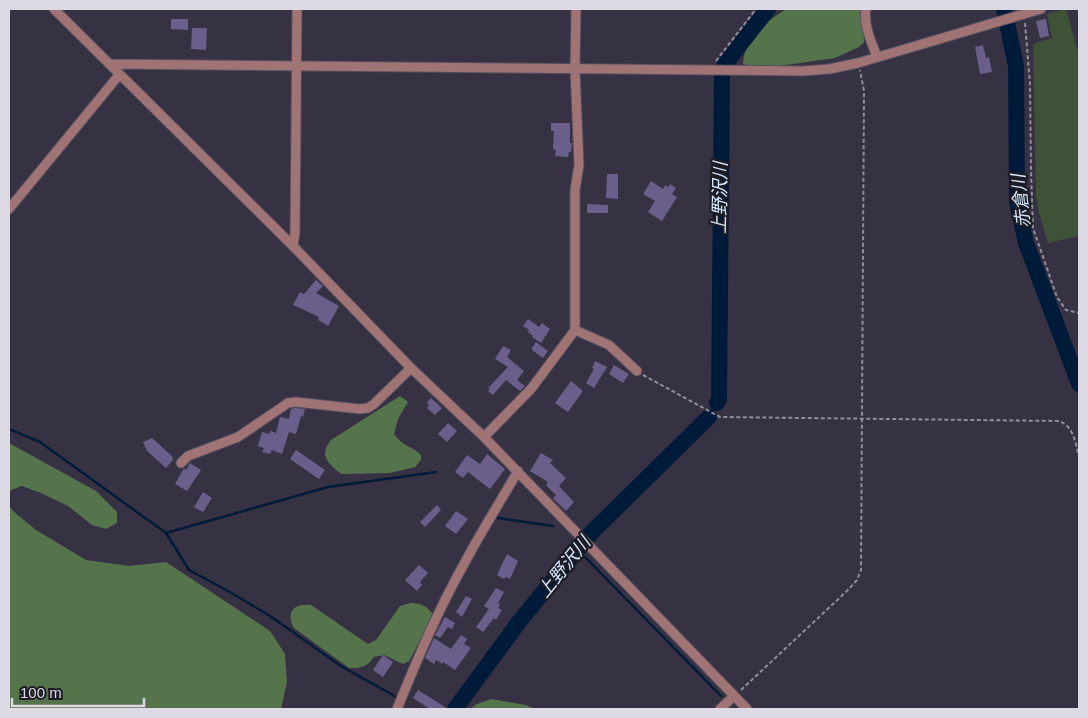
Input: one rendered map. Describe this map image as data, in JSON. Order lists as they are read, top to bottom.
{
  "water": ["上野沢川", "赤倉川"],
  "scale_bar": "100 m"
}
